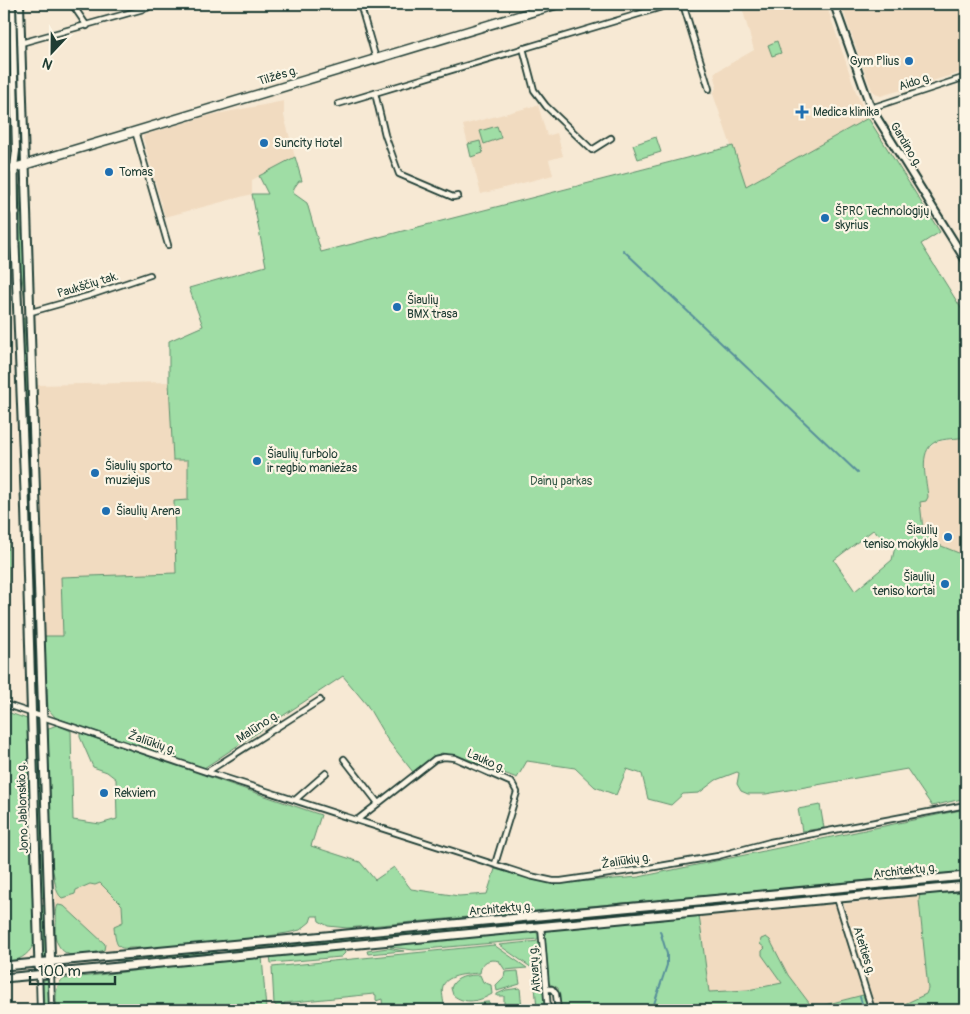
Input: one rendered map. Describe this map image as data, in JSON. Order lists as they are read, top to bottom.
{
  "streets": {
    "highway": ["Tilžės g."],
    "main road": ["Gardino g.", "Jono Jablonskio g.", "Architektų g."],
    "street": [
      "Aido g.",
      "Paukščių tak.",
      "Malūno g.",
      "Žaliūkių g.",
      "Lauko g.",
      "Ateities g.",
      "Aitvarų g."
    ]
  },
  "crossings": [
    ["Tilžės g.", "Jono Jablonskio g."],
    ["Aido g.", "Gardino g."],
    ["Paukščių tak.", "Jono Jablonskio g."],
    ["Malūno g.", "Žaliūkių g."],
    ["Žaliūkių g.", "Lauko g."],
    ["Žaliūkių g.", "Jono Jablonskio g."],
    ["Jono Jablonskio g.", "Architektų g."],
    ["Architektų g.", "Ateities g."],
    ["Architektų g.", "Aitvarų g."]
  ],
  "parks": ["Dainų parkas"],
  "places": {
    "other": [
      "Gym Plius",
      "Suncity Hotel",
      "Tomas",
      "ŠPRC Technologijų skyrius",
      "Šiaulių BMX trasa",
      "Šiaulių furbolo ir regbio maniežas",
      "Šiaulių sporto muziejus",
      "Šiaulių Arena",
      "Šiaulių teniso mokykla",
      "Šiaulių teniso kortai",
      "Rekviem"
    ],
    "health": ["Medica klinika"]
  },
  "scale_bar": "100 m",
  "north": "bottom"
}
